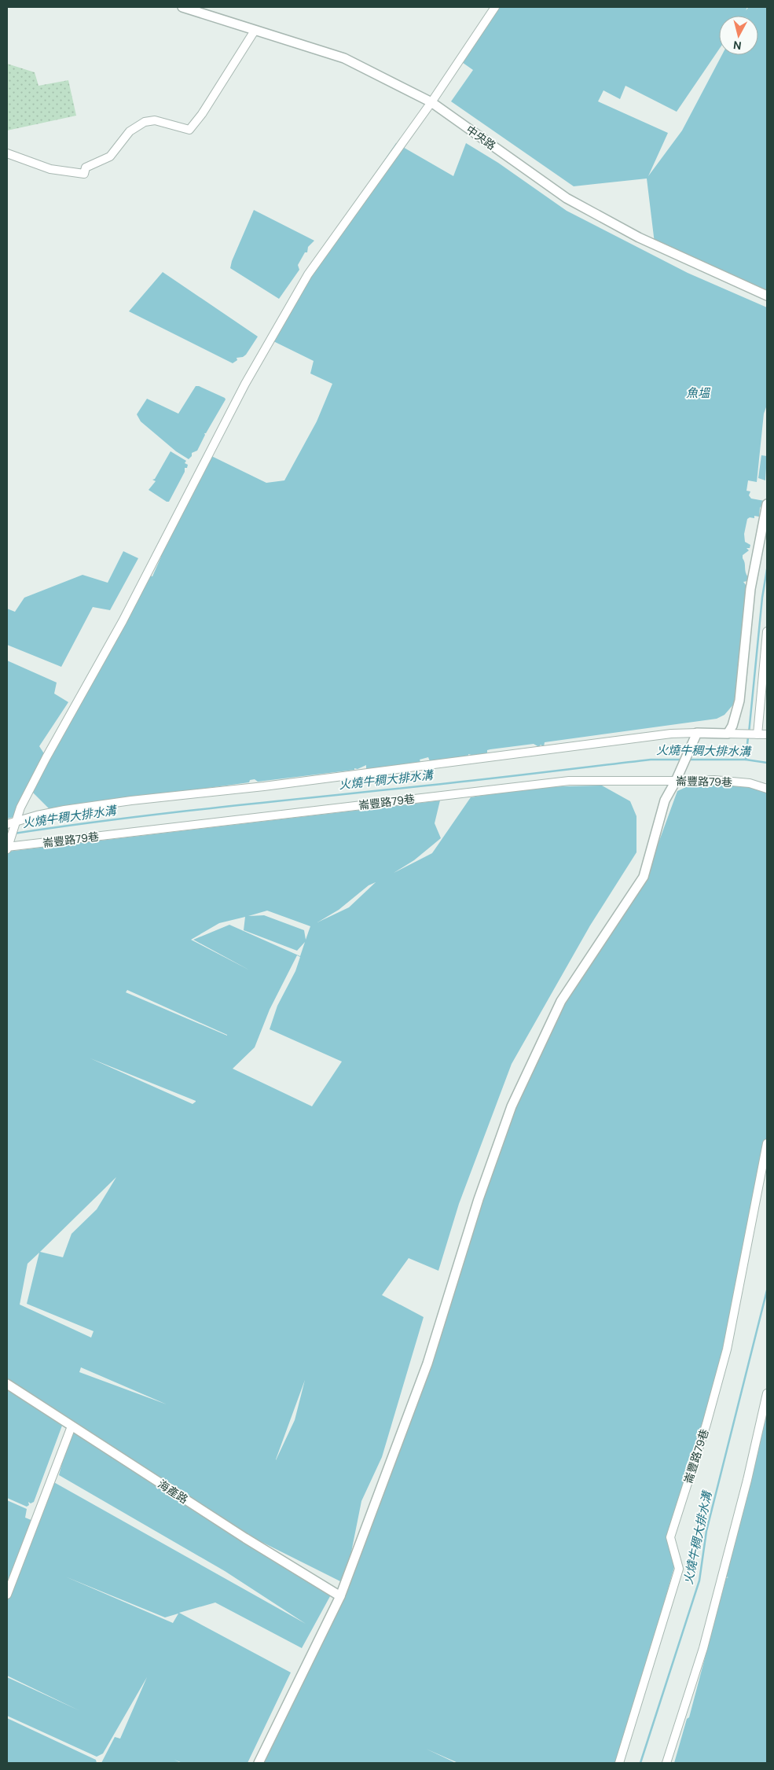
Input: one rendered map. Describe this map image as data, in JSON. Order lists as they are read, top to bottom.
{
  "streets": {
    "street": ["中央路", "崙豐路79巷", "海產路"]
  },
  "water": ["魚塭", "火燒牛稠大排水溝"],
  "north": "bottom"
}
